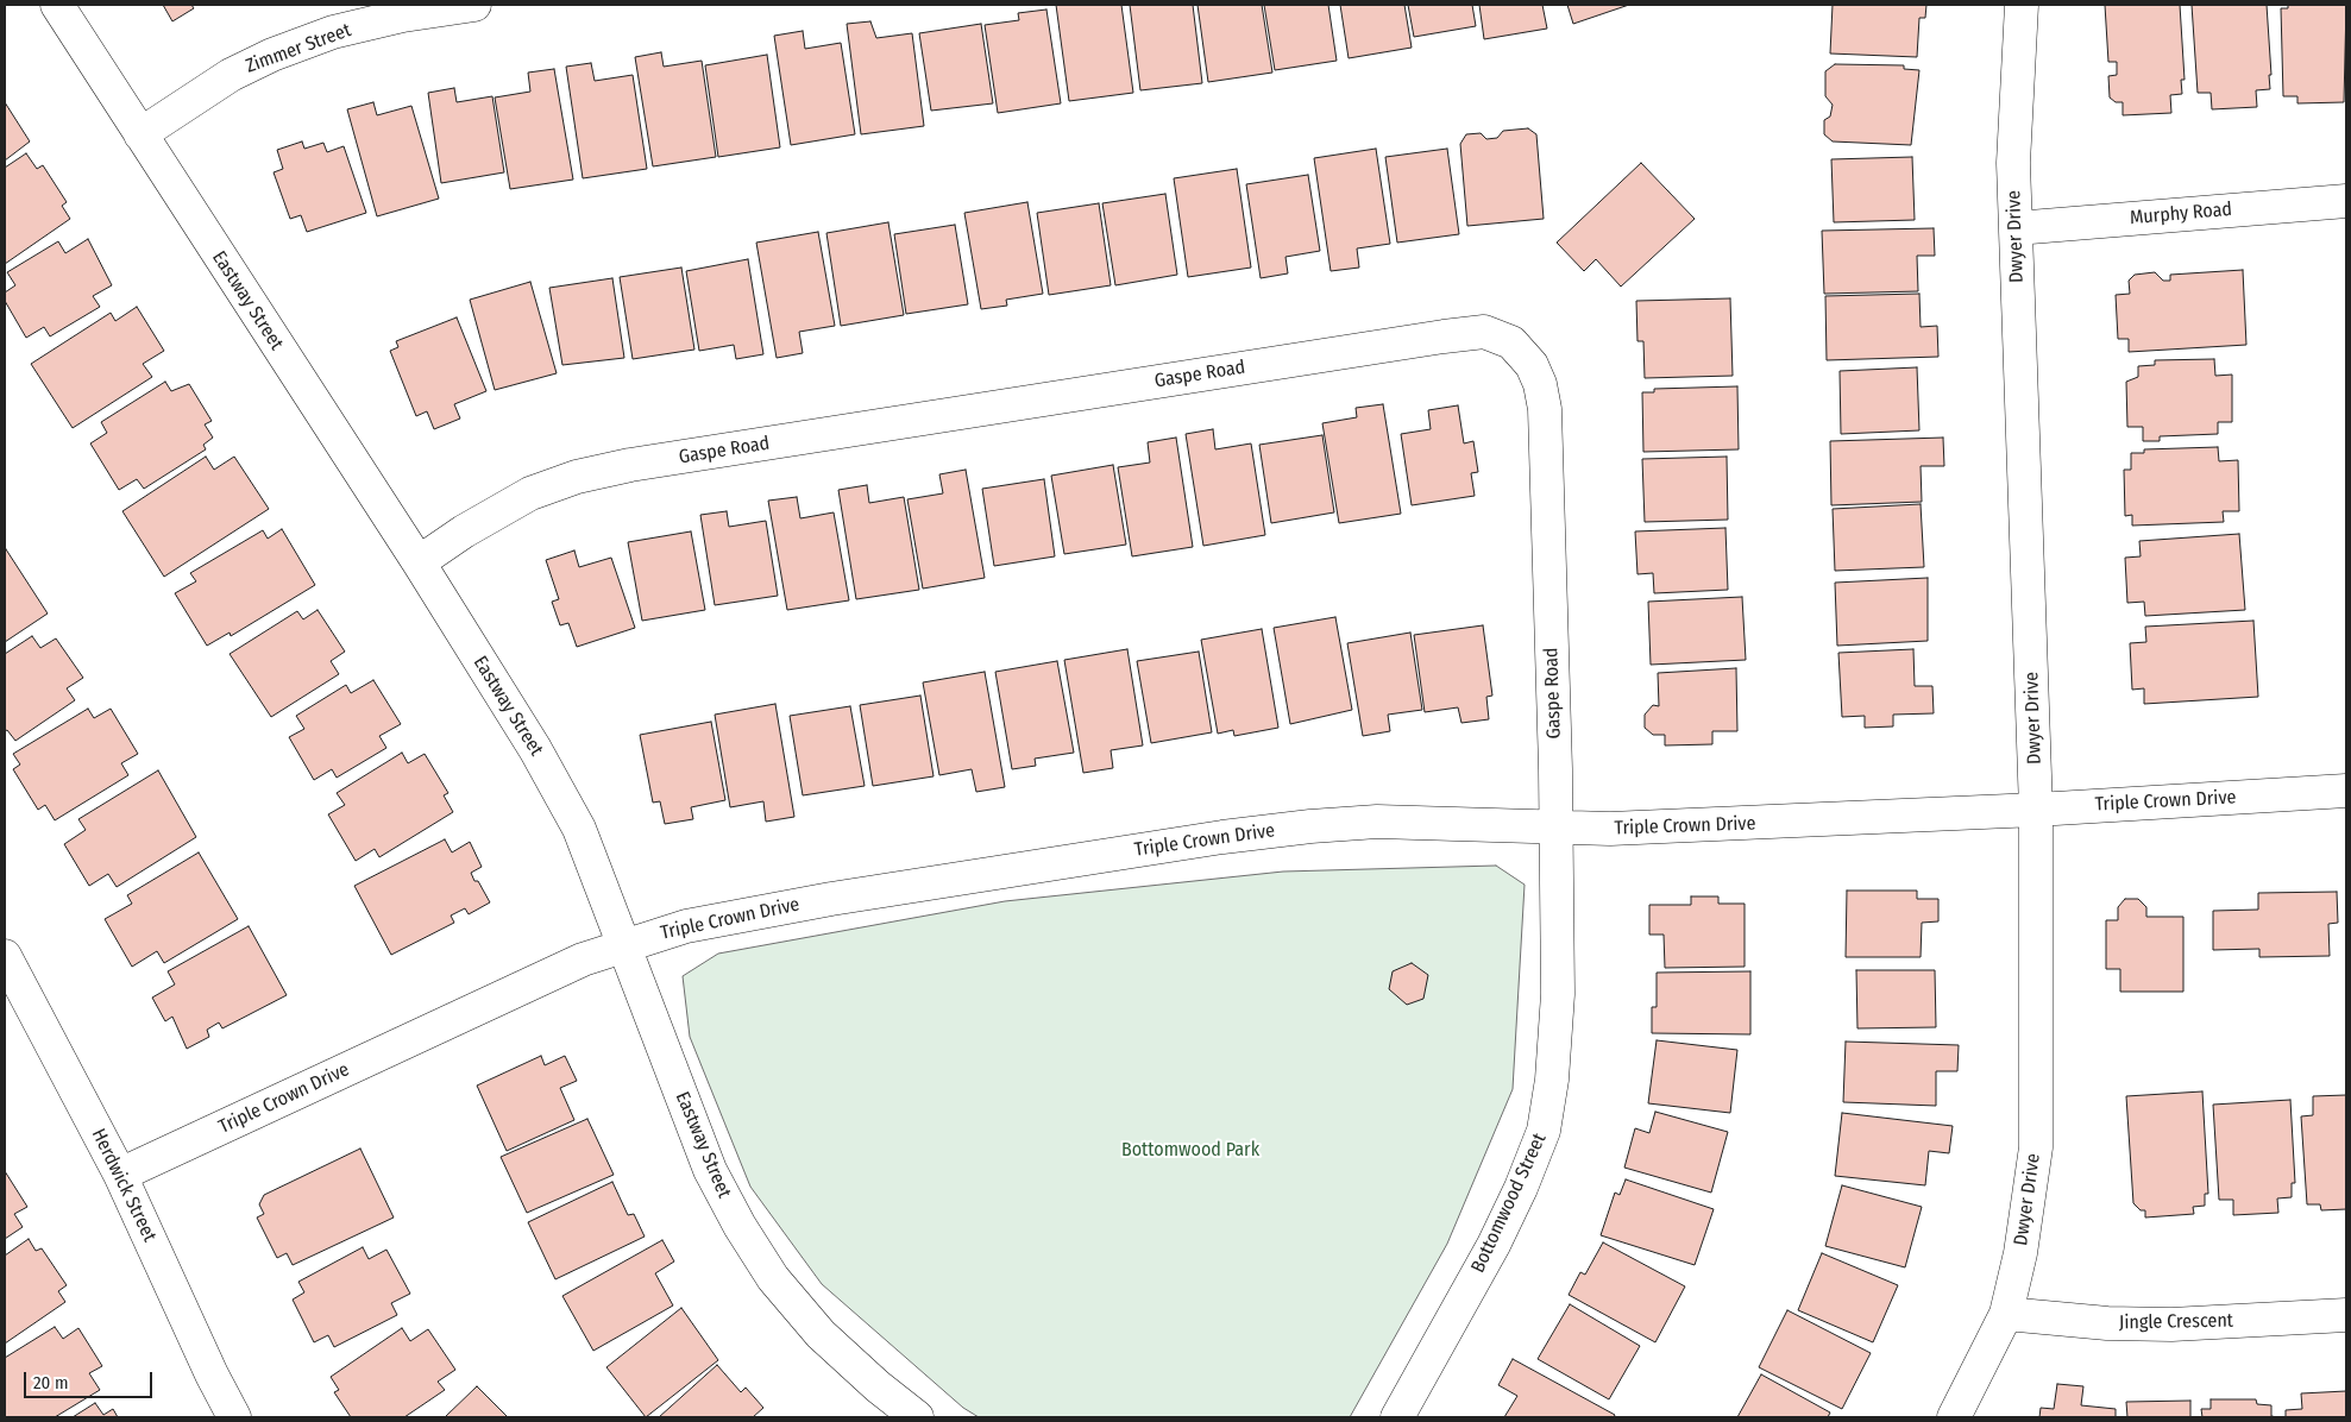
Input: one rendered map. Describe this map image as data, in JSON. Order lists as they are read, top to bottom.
{
  "streets": {
    "street": [
      "Zimmer Street",
      "Murphy Road",
      "Dwyer Drive",
      "Eastway Street",
      "Gaspe Road",
      "Triple Crown Drive",
      "Herdwick Street",
      "Bottomwood Street",
      "Jingle Crescent"
    ]
  },
  "crossings": [
    ["Zimmer Street", "Eastway Street"],
    ["Murphy Road", "Dwyer Drive"],
    ["Dwyer Drive", "Triple Crown Drive"],
    ["Dwyer Drive", "Jingle Crescent"],
    ["Eastway Street", "Gaspe Road"],
    ["Eastway Street", "Triple Crown Drive"],
    ["Gaspe Road", "Triple Crown Drive"],
    ["Gaspe Road", "Bottomwood Street"],
    ["Triple Crown Drive", "Herdwick Street"],
    ["Triple Crown Drive", "Bottomwood Street"]
  ],
  "parks": ["Bottomwood Park"],
  "scale_bar": "20 m"
}
